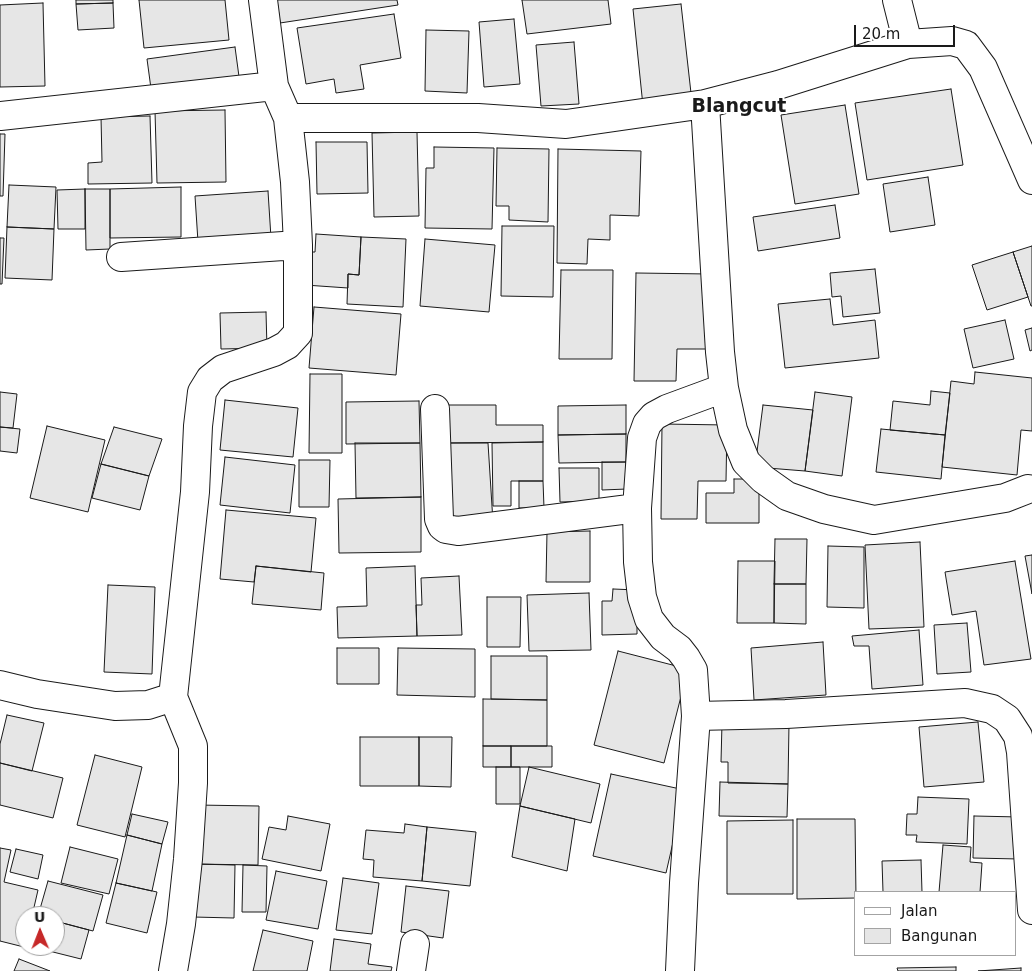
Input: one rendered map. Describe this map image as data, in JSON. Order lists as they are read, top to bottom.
{
  "districts": ["Blangcut"],
  "legend": ["Jalan", "Bangunan"],
  "scale_bar": "20 m",
  "north": "top"
}
